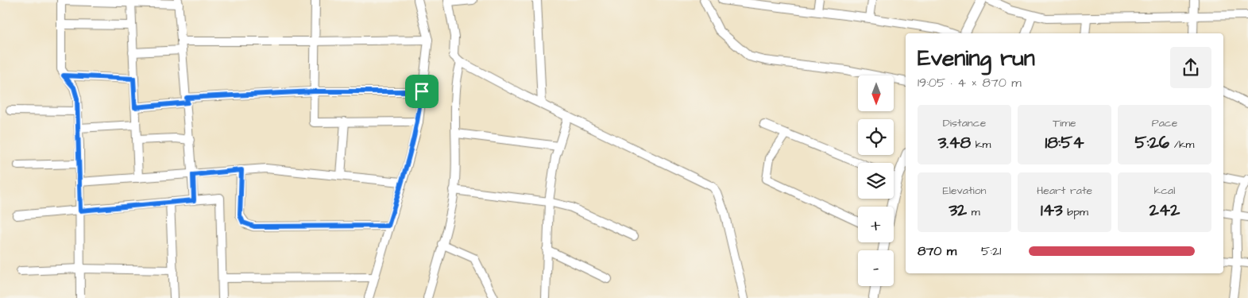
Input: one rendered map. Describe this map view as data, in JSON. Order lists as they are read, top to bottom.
{
  "north": "bottom",
  "page": {
    "heading": ["Evening run", "19:05 · 4 × 870 m"],
    "map_buttons": ["+", "−"],
    "stats": [
      ["Distance", "3.48 km"],
      ["Time", "18:54"],
      ["Pace", "5:26 /km"],
      ["Elevation", "32 m"],
      ["Heart rate", "143 bpm"],
      ["kcal", "242"]
    ],
    "list": [
      {
        "name": "870 m",
        "note": "5:21"
      }
    ]
  }
}
